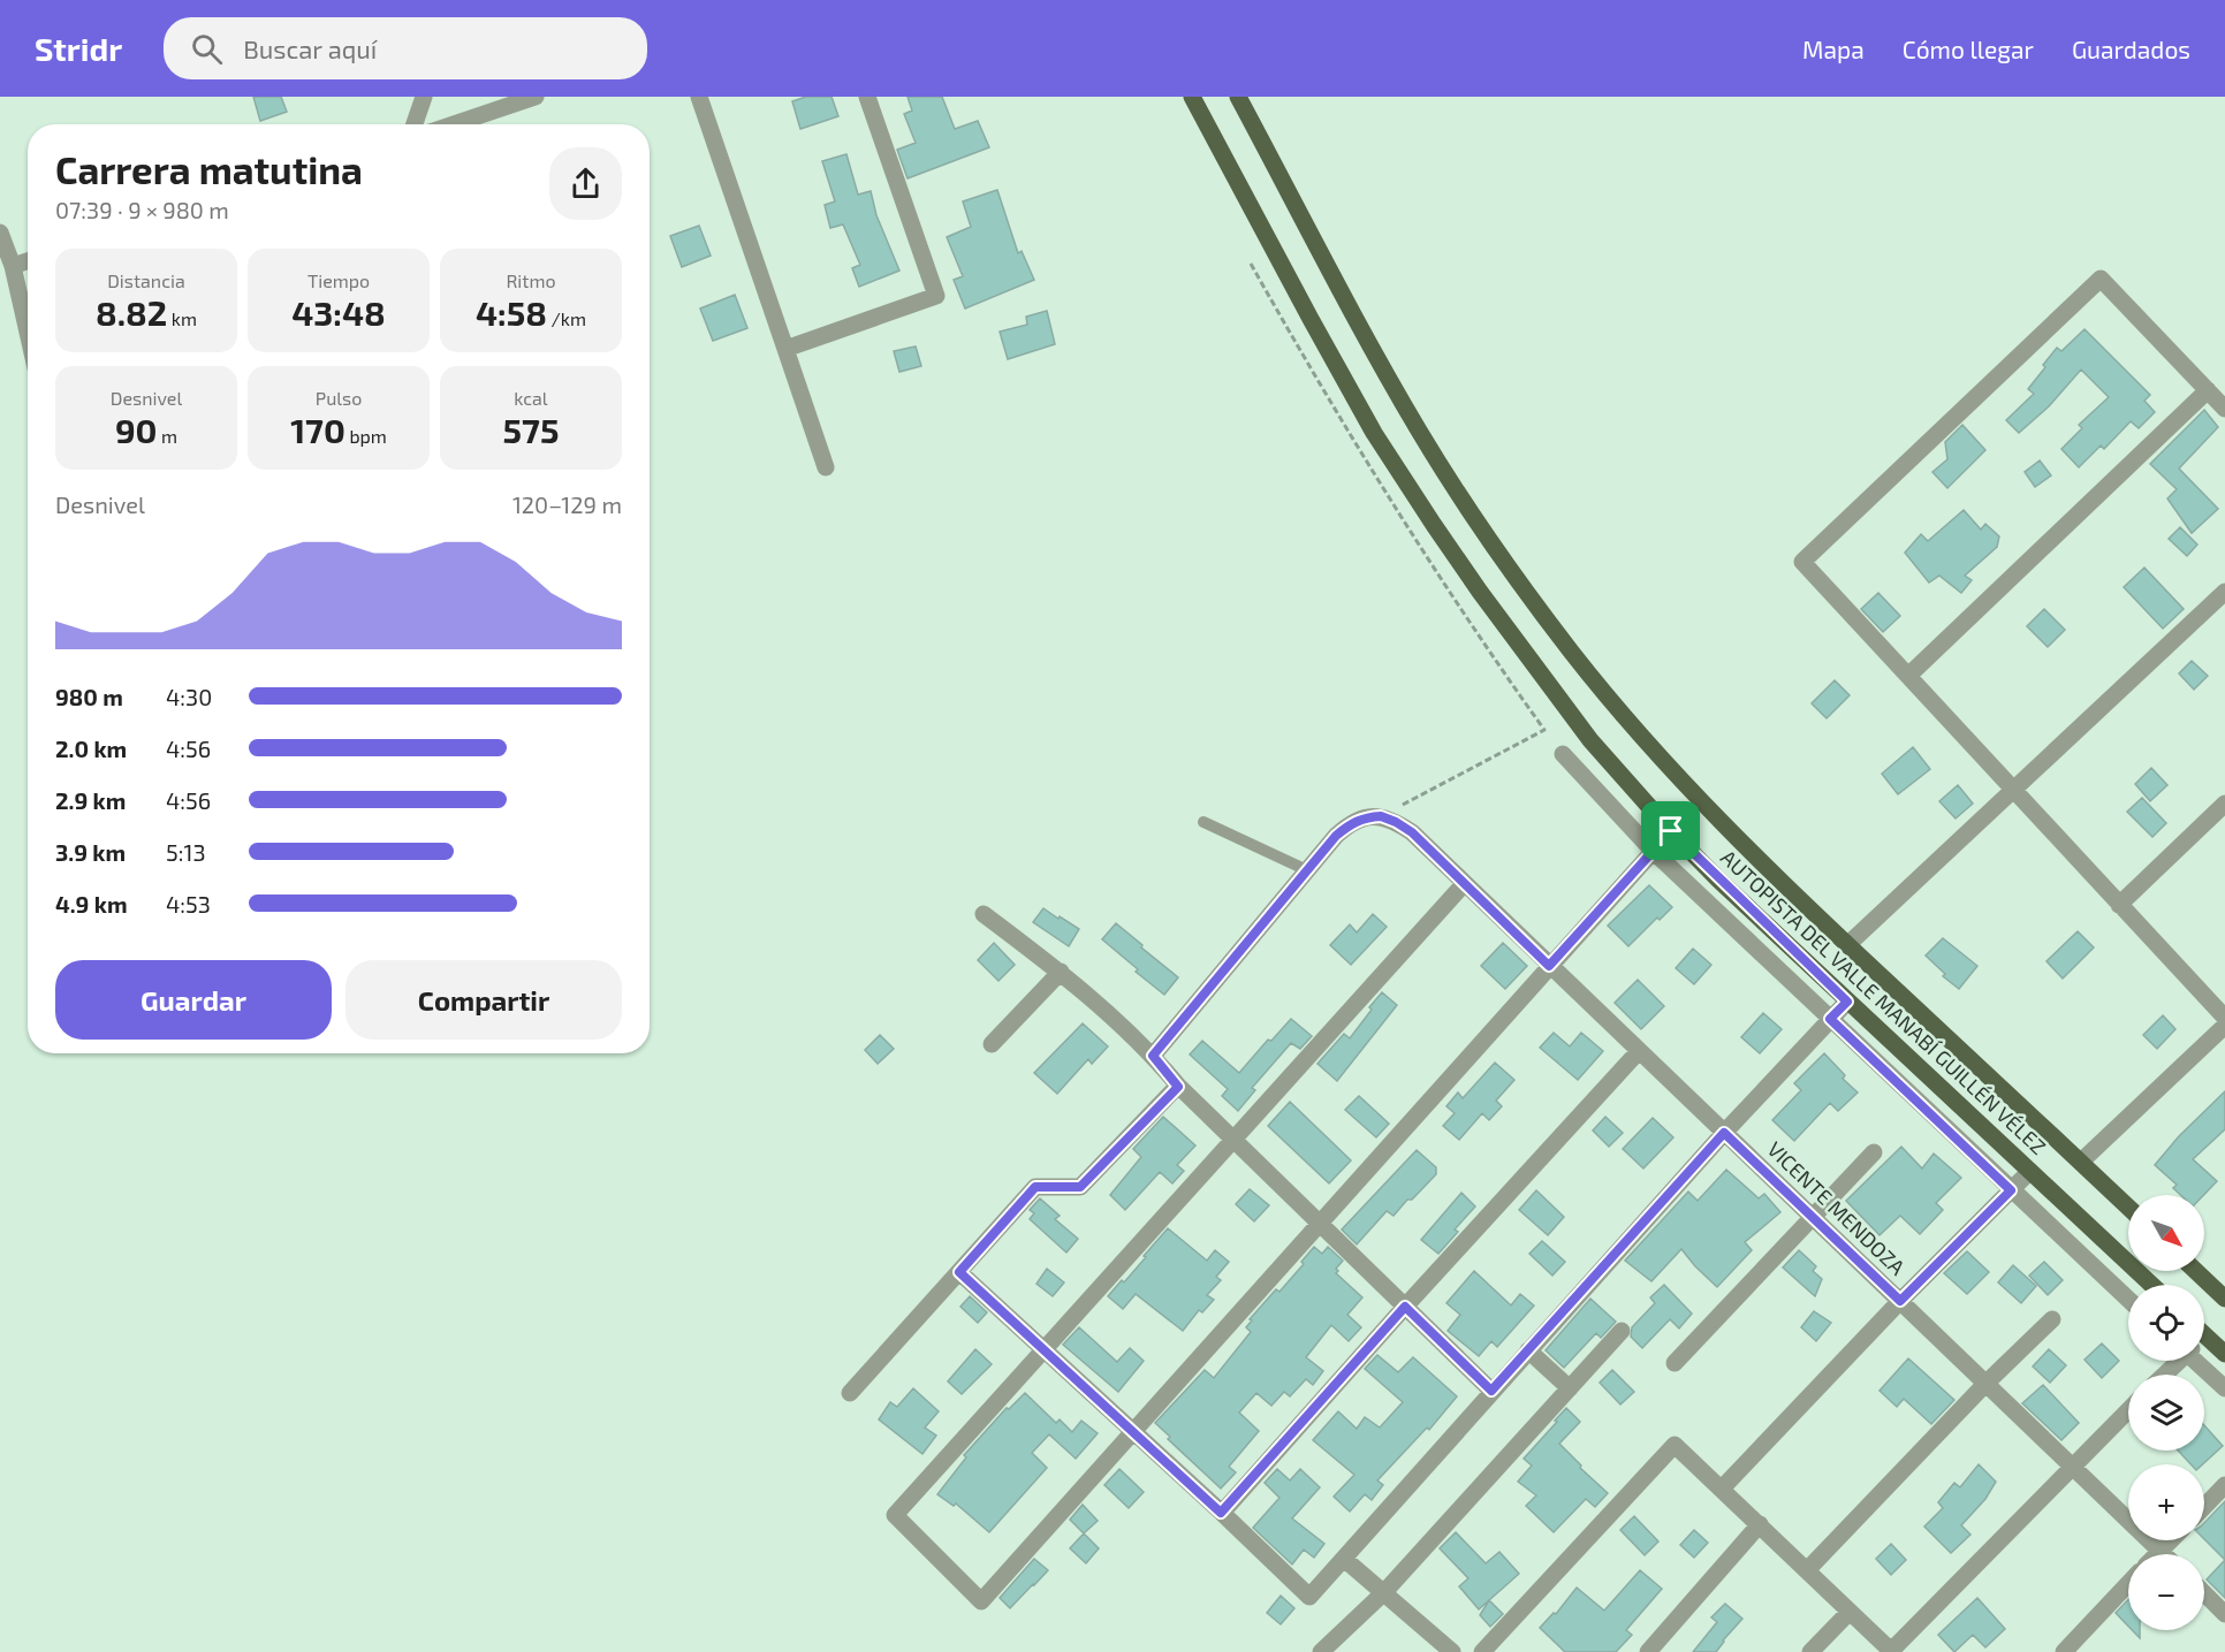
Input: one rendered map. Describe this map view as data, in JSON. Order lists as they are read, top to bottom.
{
  "streets": {
    "main road": ["AUTOPISTA DEL VALLE MANABÍ GUILLÉN VÉLEZ"],
    "street": ["VICENTE MENDOZA"]
  },
  "north": "bottom right",
  "page": {
    "header": "Stridr",
    "search": "Buscar aquí",
    "nav": ["Mapa", "Cómo llegar", "Guardados"],
    "heading": ["Carrera matutina", "07:39 · 9 × 980 m"],
    "stats": [
      ["Distancia", "8.82 km"],
      ["Tiempo", "43:48"],
      ["Ritmo", "4:58 /km"],
      ["Desnivel", "90 m"],
      ["Pulso", "170 bpm"],
      ["kcal", "575"]
    ],
    "chart": ["Desnivel", "120–129 m"],
    "list": [
      {
        "name": "980 m",
        "note": "4:30"
      },
      {
        "name": "2.0 km",
        "note": "4:56"
      },
      {
        "name": "2.9 km",
        "note": "4:56"
      },
      {
        "name": "3.9 km",
        "note": "5:13"
      },
      {
        "name": "4.9 km",
        "note": "4:53"
      }
    ],
    "buttons": ["Guardar", "Compartir"],
    "map_buttons": ["+", "−"]
  }
}
